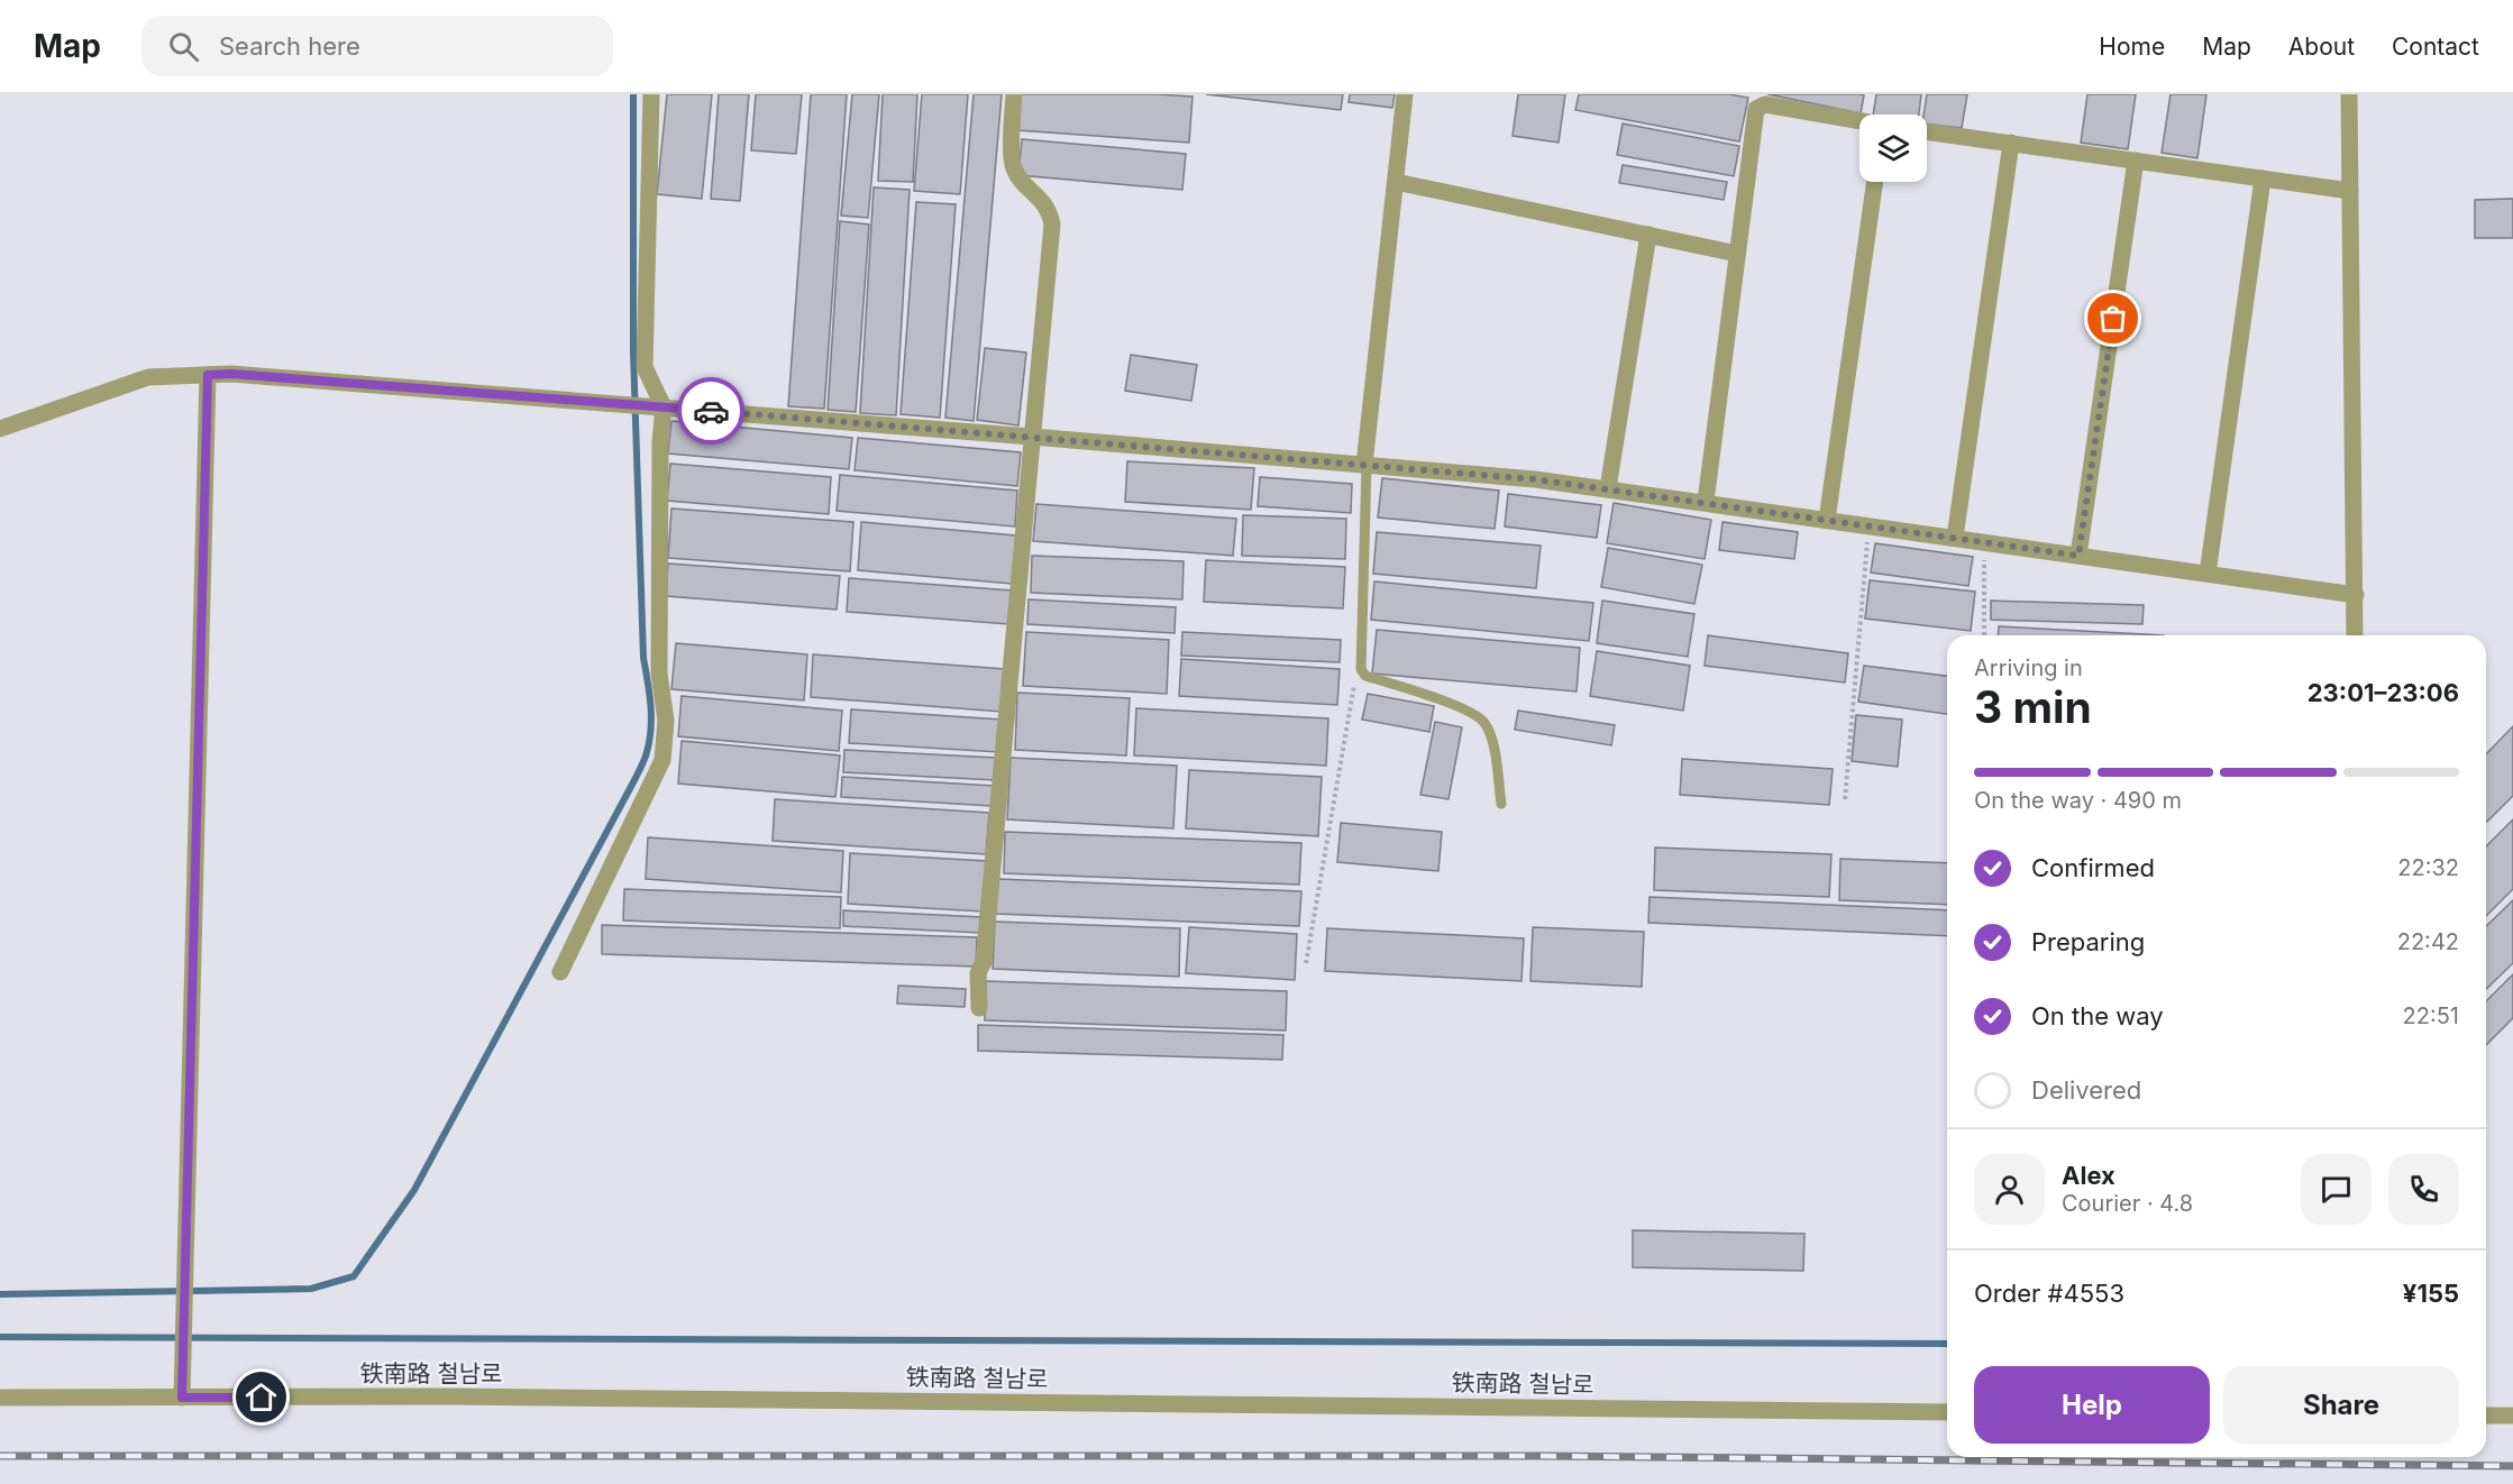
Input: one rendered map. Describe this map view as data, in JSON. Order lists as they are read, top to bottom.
{
  "streets": {
    "street": ["铁南路 철남로"]
  },
  "page": {
    "header": "Map",
    "search": "Search here",
    "nav": [
      "Home",
      "Map",
      "About",
      "Contact"
    ],
    "heading": ["3 min", "Arriving in", "23:01–23:06"],
    "panel": [
      "Alex",
      "Courier · 4.8",
      "Order #4553",
      "¥155"
    ],
    "bar": "On the way · 490 m",
    "list": [
      ["Confirmed", "22:32"],
      ["Preparing", "22:42"],
      ["On the way", "22:51"],
      "Delivered"
    ],
    "buttons": ["Help", "Share"]
  }
}
